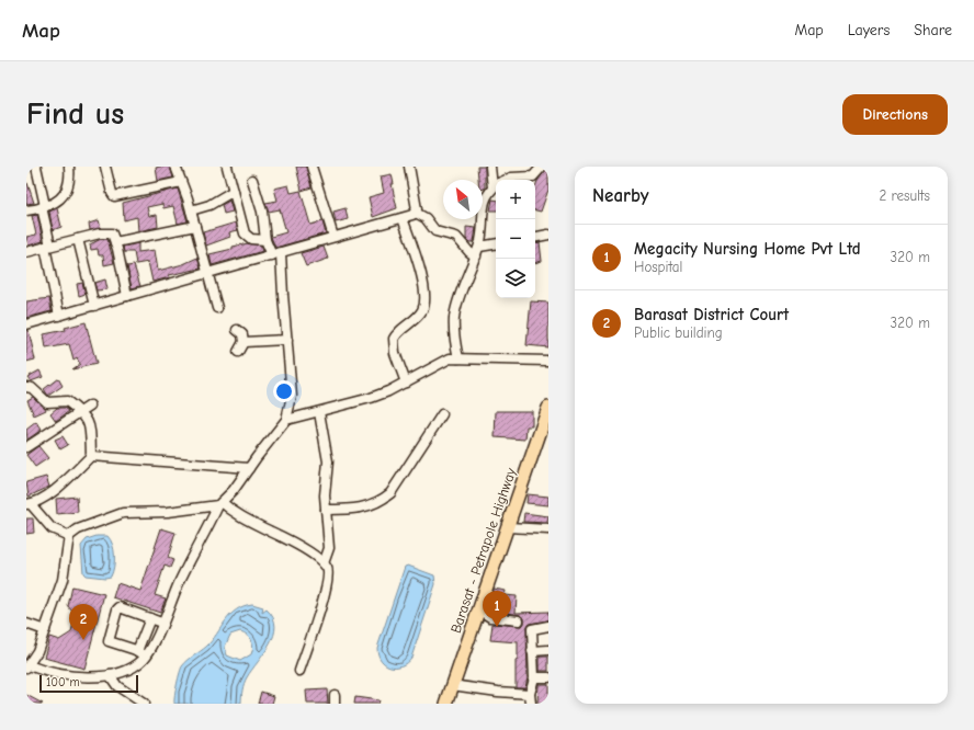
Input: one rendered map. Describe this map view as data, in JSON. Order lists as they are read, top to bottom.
{
  "streets": {
    "highway": ["Barasat - Petrapole Highway"]
  },
  "scale_bar": "100 m",
  "north": "top left",
  "page": {
    "header": "Map",
    "nav": ["Map", "Layers", "Share"],
    "buttons": "Directions",
    "title": "Find us",
    "heading": ["Nearby", "2 results"],
    "map_buttons": ["+", "−"],
    "list": [
      {
        "mark": "1",
        "name": "Megacity Nursing Home Pvt Ltd",
        "note": "Hospital",
        "value": "320 m"
      },
      {
        "mark": "2",
        "name": "Barasat District Court",
        "note": "Public building",
        "value": "320 m"
      }
    ],
    "pins": ["1", "2"],
    "scale": "100 m"
  }
}
